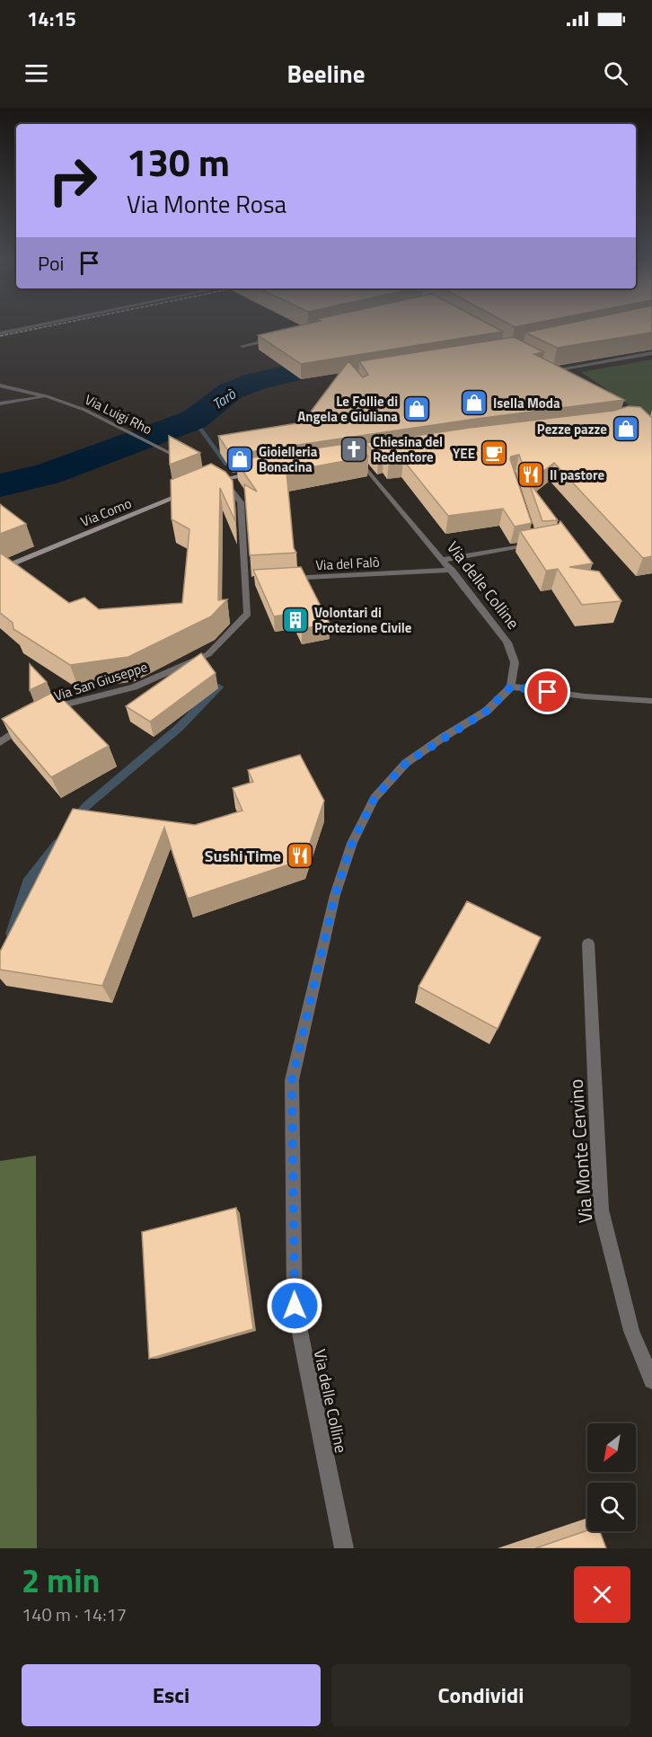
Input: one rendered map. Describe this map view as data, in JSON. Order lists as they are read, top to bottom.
{
  "streets": {
    "street": [
      "Via Luigi Rho",
      "Via Como",
      "Via del Falò",
      "Via delle Colline",
      "Via San Giuseppe",
      "Via Monte Cervino"
    ]
  },
  "crossings": [
    ["Via del Falò", "Via delle Colline"]
  ],
  "water": ["Tarò"],
  "places": {
    "shop": [
      "Isella Moda",
      "Le Follie di Angela e Giuliana",
      "Pezze pazze",
      "Gioielleria Bonacina"
    ],
    "church": ["Chiesina del Redentore"],
    "cafe": ["YEE"],
    "restaurant": ["Il pastore", "Sushi Time"],
    "building": ["Volontari di Protezione Civile"]
  },
  "north": "bottom left",
  "page": {
    "status": "14:15",
    "header": "Beeline",
    "turn": ["130 m", "Via Monte Rosa"],
    "then": "Poi",
    "heading": ["2 min", "140 m · 14:17"],
    "buttons": ["Esci", "Condividi"]
  }
}
